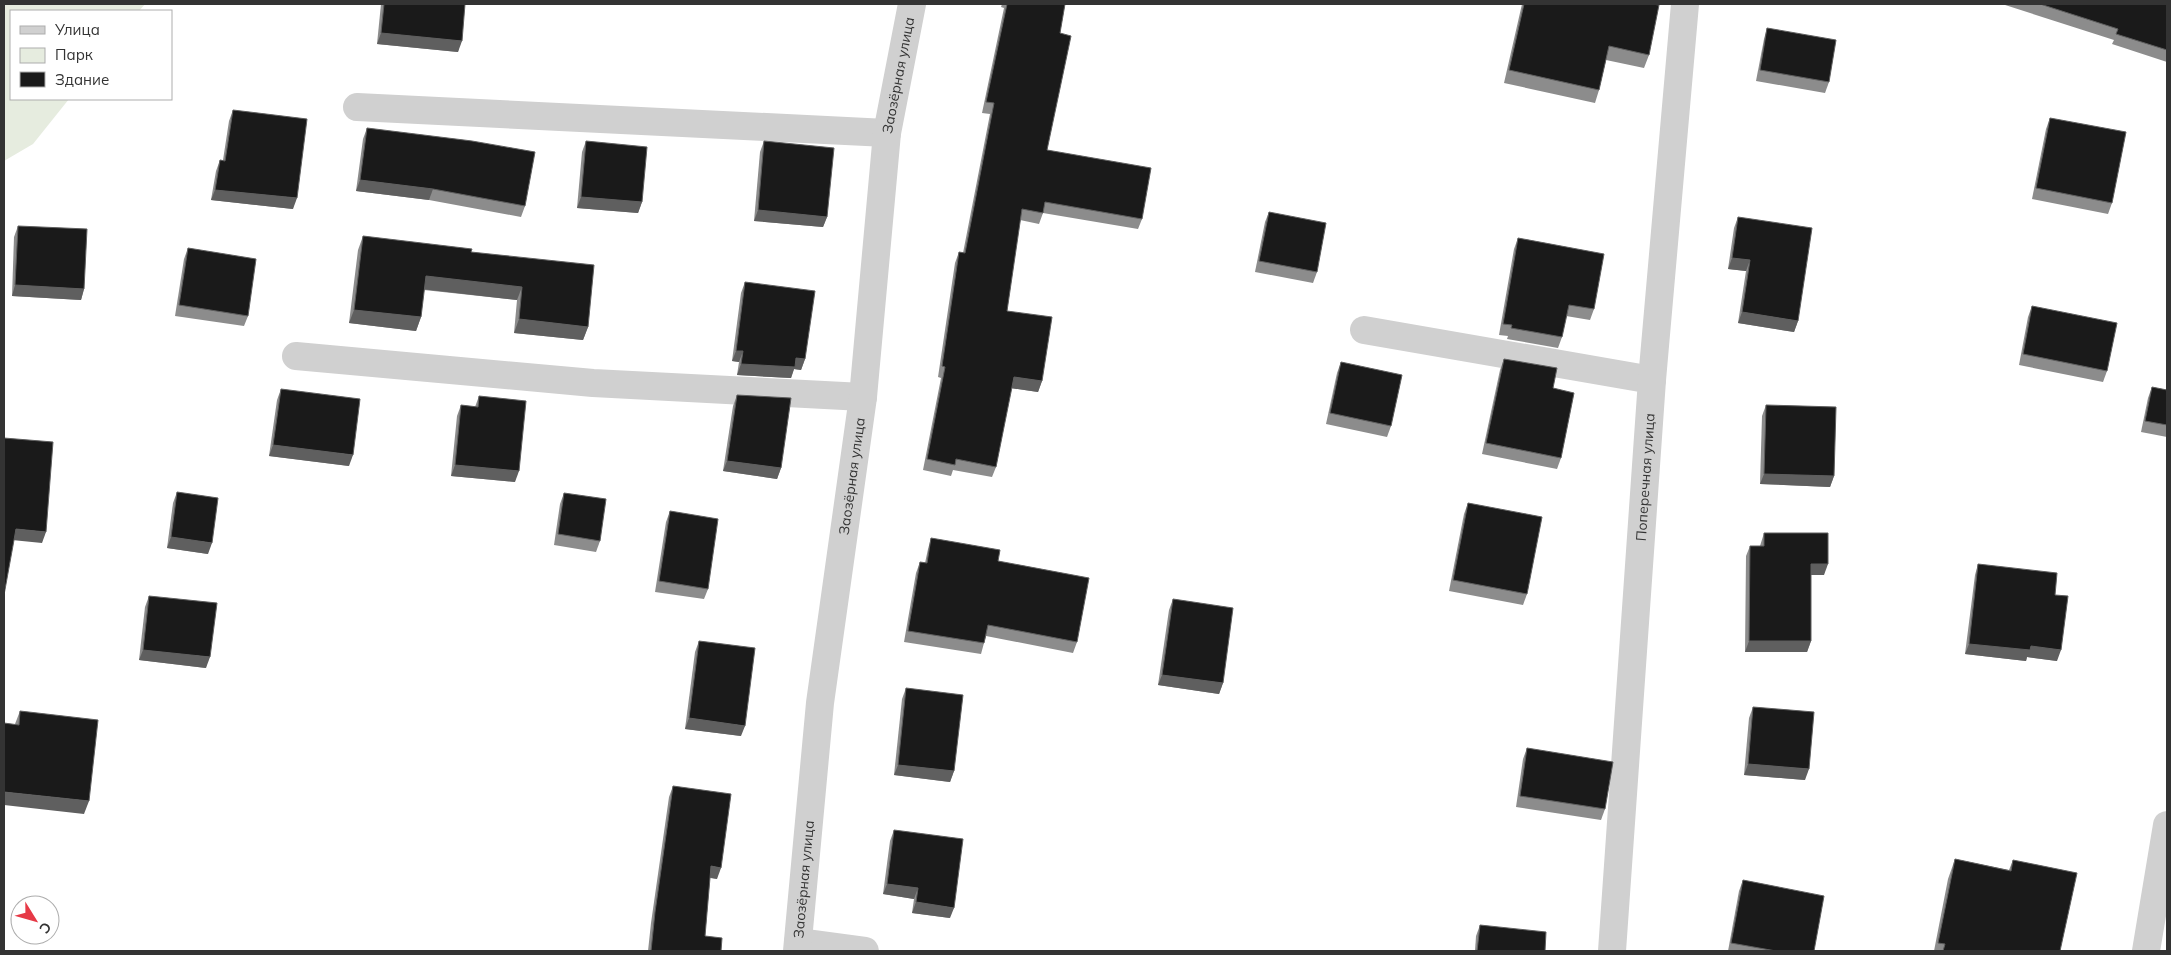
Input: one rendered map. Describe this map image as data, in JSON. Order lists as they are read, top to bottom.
{
  "streets": {
    "street": ["Заозёрная улица", "Поперечная улица"]
  },
  "legend": ["Улица", "Парк", "Здание"],
  "north": "bottom right"
}
